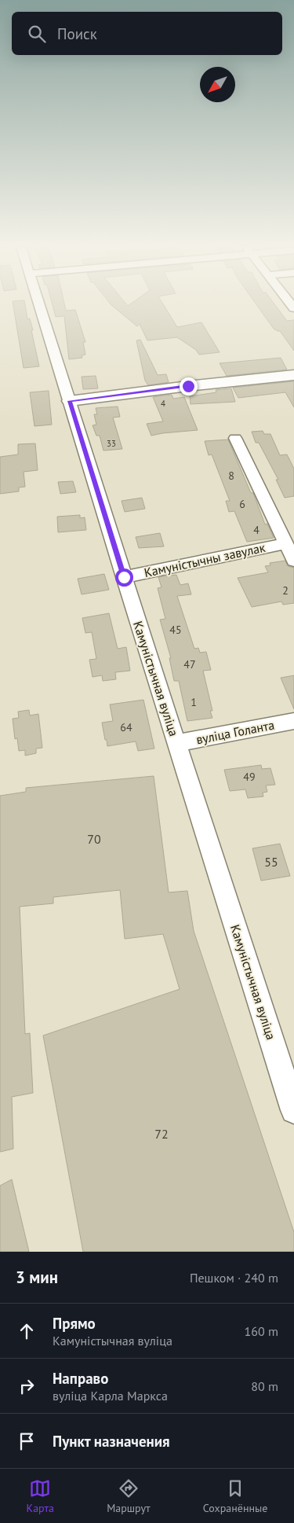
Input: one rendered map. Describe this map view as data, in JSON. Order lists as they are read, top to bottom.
{
  "streets": {
    "street": ["Камуністычны завулак", "Камуністычная вуліца", "вуліца Голанта"]
  },
  "crossings": [
    ["Камуністычны завулак", "Камуністычная вуліца"],
    ["Камуністычная вуліца", "вуліца Голанта"]
  ],
  "house_numbers": [
    "4",
    "33",
    "8",
    "6",
    "4",
    "2",
    "45",
    "47",
    "1",
    "64",
    "49",
    "70",
    "55",
    "72"
  ],
  "north": "bottom left",
  "page": {
    "search": "Поиск",
    "heading": ["3 мин", "Пешком · 240 m"],
    "list": [
      ["Прямо", "Камуністычная вуліца", "160 m"],
      ["Направо", "вуліца Карла Маркса", "80 m"],
      "Пункт назначения"
    ],
    "nav": ["Карта", "Маршрут", "Сохранённые"]
  }
}
